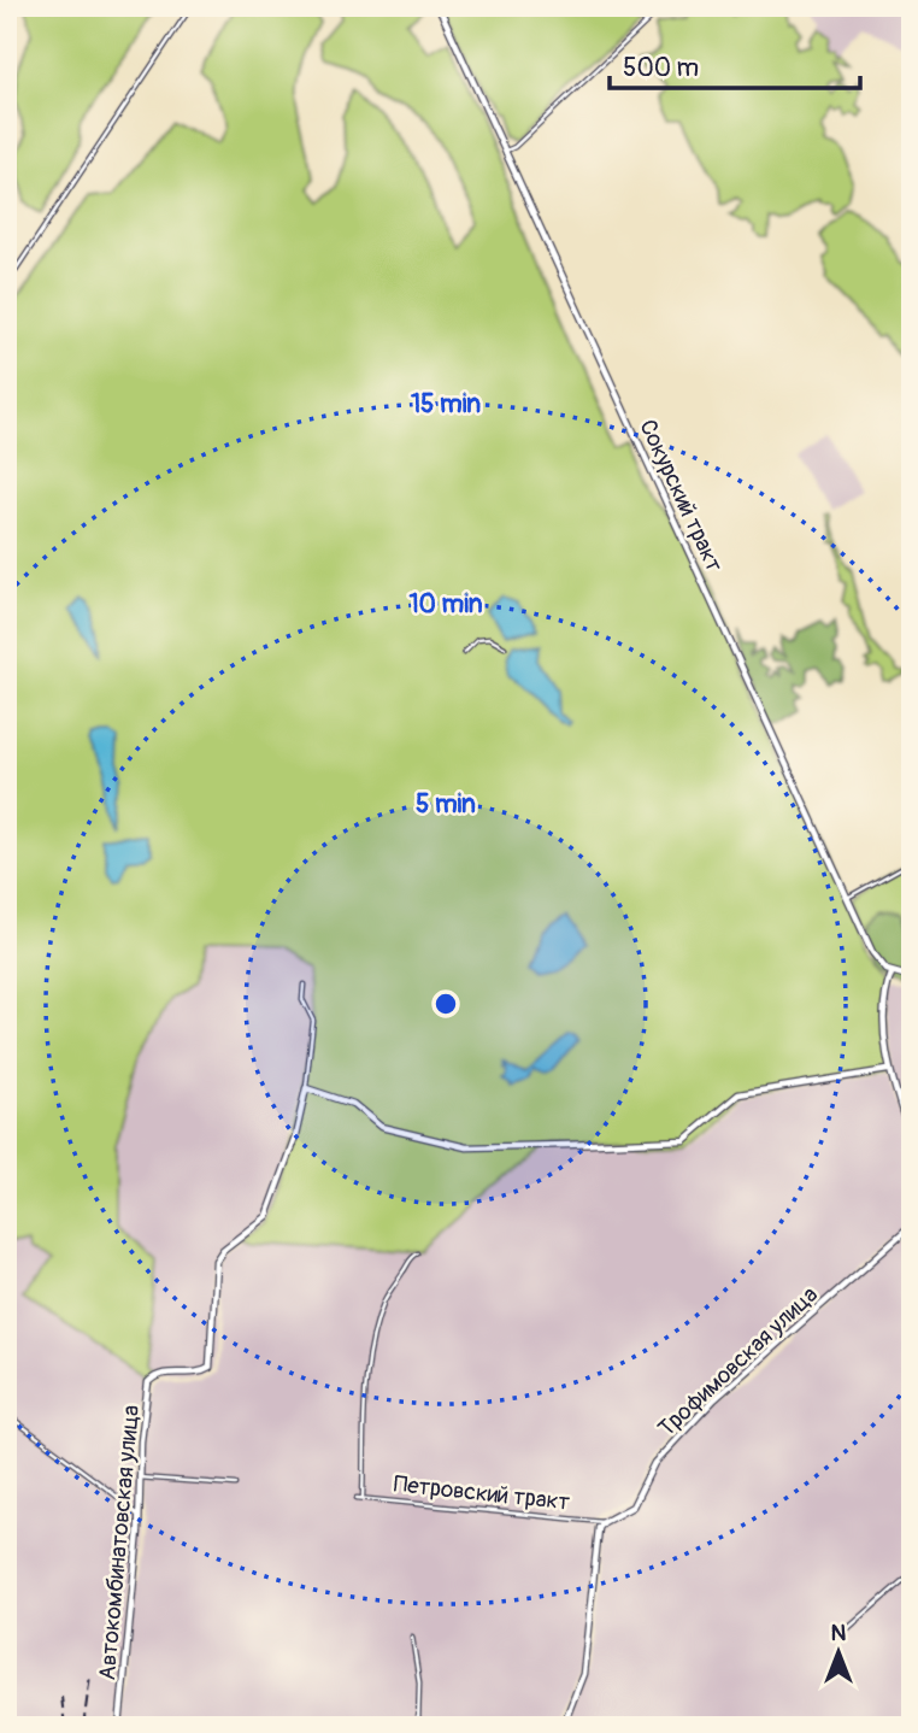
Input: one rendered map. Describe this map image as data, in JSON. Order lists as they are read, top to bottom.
{
  "streets": {
    "street": [
      "Сокурский тракт",
      "Трофимовская улица",
      "Петровский тракт",
      "Автокомбинатовская улица"
    ]
  },
  "crossings": [
    ["Трофимовская улица", "Петровский тракт"]
  ],
  "scale_bar": "500 m",
  "north": "top",
  "rings": ["15 min", "10 min", "5 min"]
}
